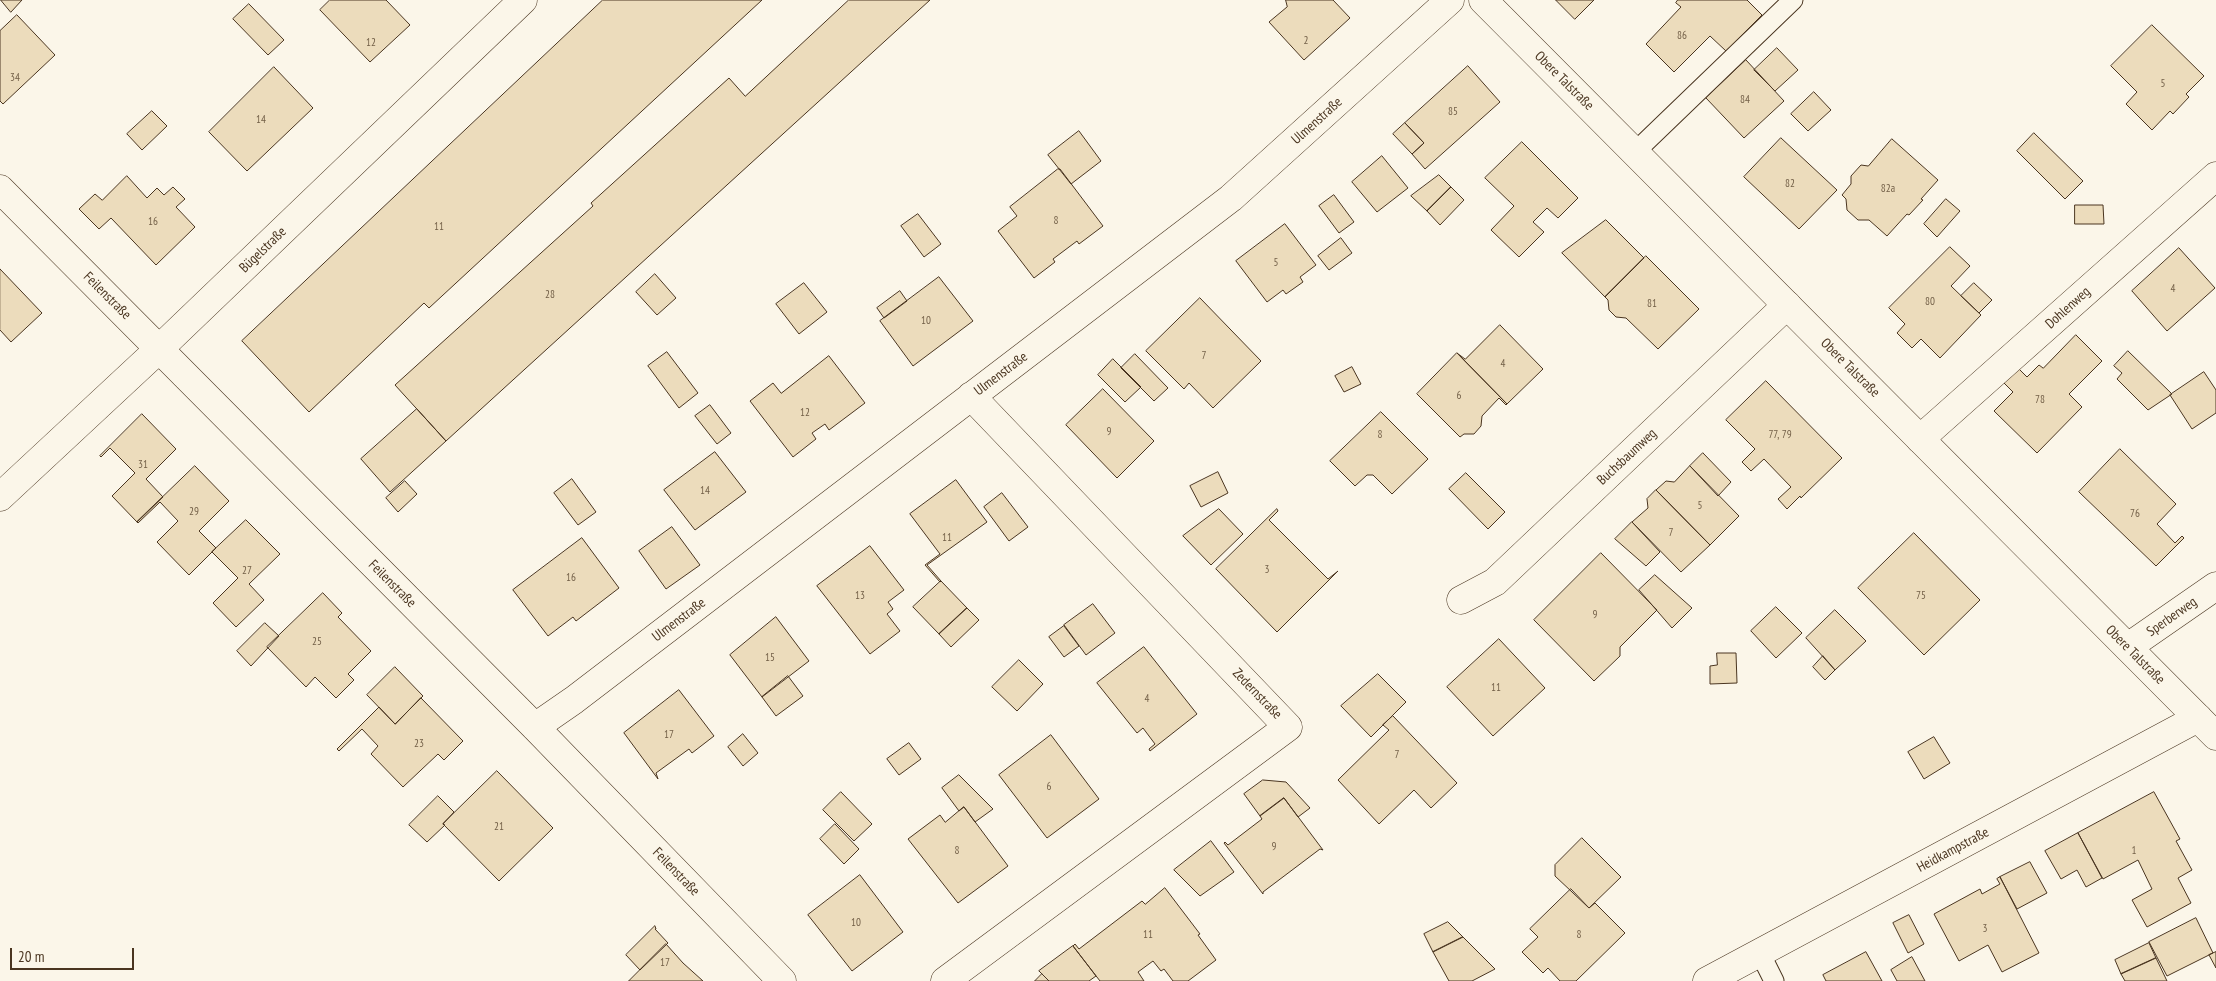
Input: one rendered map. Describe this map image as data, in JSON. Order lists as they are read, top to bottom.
{
  "streets": {
    "street": [
      "Obere Talstraße",
      "Ulmenstraße",
      "Bügelstraße",
      "Feilenstraße",
      "Dohlenweg",
      "Buchsbaumweg",
      "Sperberweg",
      "Zedernstraße",
      "Heidkampstraße"
    ]
  },
  "crossings": [
    ["Obere Talstraße", "Dohlenweg"],
    ["Obere Talstraße", "Buchsbaumweg"],
    ["Obere Talstraße", "Sperberweg"],
    ["Obere Talstraße", "Heidkampstraße"],
    ["Ulmenstraße", "Feilenstraße"],
    ["Ulmenstraße", "Zedernstraße"],
    ["Bügelstraße", "Feilenstraße"]
  ],
  "house_numbers": [
    "86",
    "2",
    "12",
    "34",
    "5",
    "84",
    "85",
    "14",
    "82",
    "82a",
    "8",
    "16",
    "11",
    "5",
    "4",
    "28",
    "80",
    "81",
    "10",
    "7",
    "4",
    "6",
    "78",
    "12",
    "9",
    "8",
    "77, 79",
    "31",
    "14",
    "5",
    "29",
    "76",
    "7",
    "11",
    "3",
    "27",
    "16",
    "13",
    "75",
    "9",
    "25",
    "15",
    "11",
    "4",
    "17",
    "23",
    "7",
    "6",
    "21",
    "9",
    "8",
    "1",
    "10",
    "3",
    "11",
    "8",
    "17"
  ],
  "scale_bar": "20 m"
}
